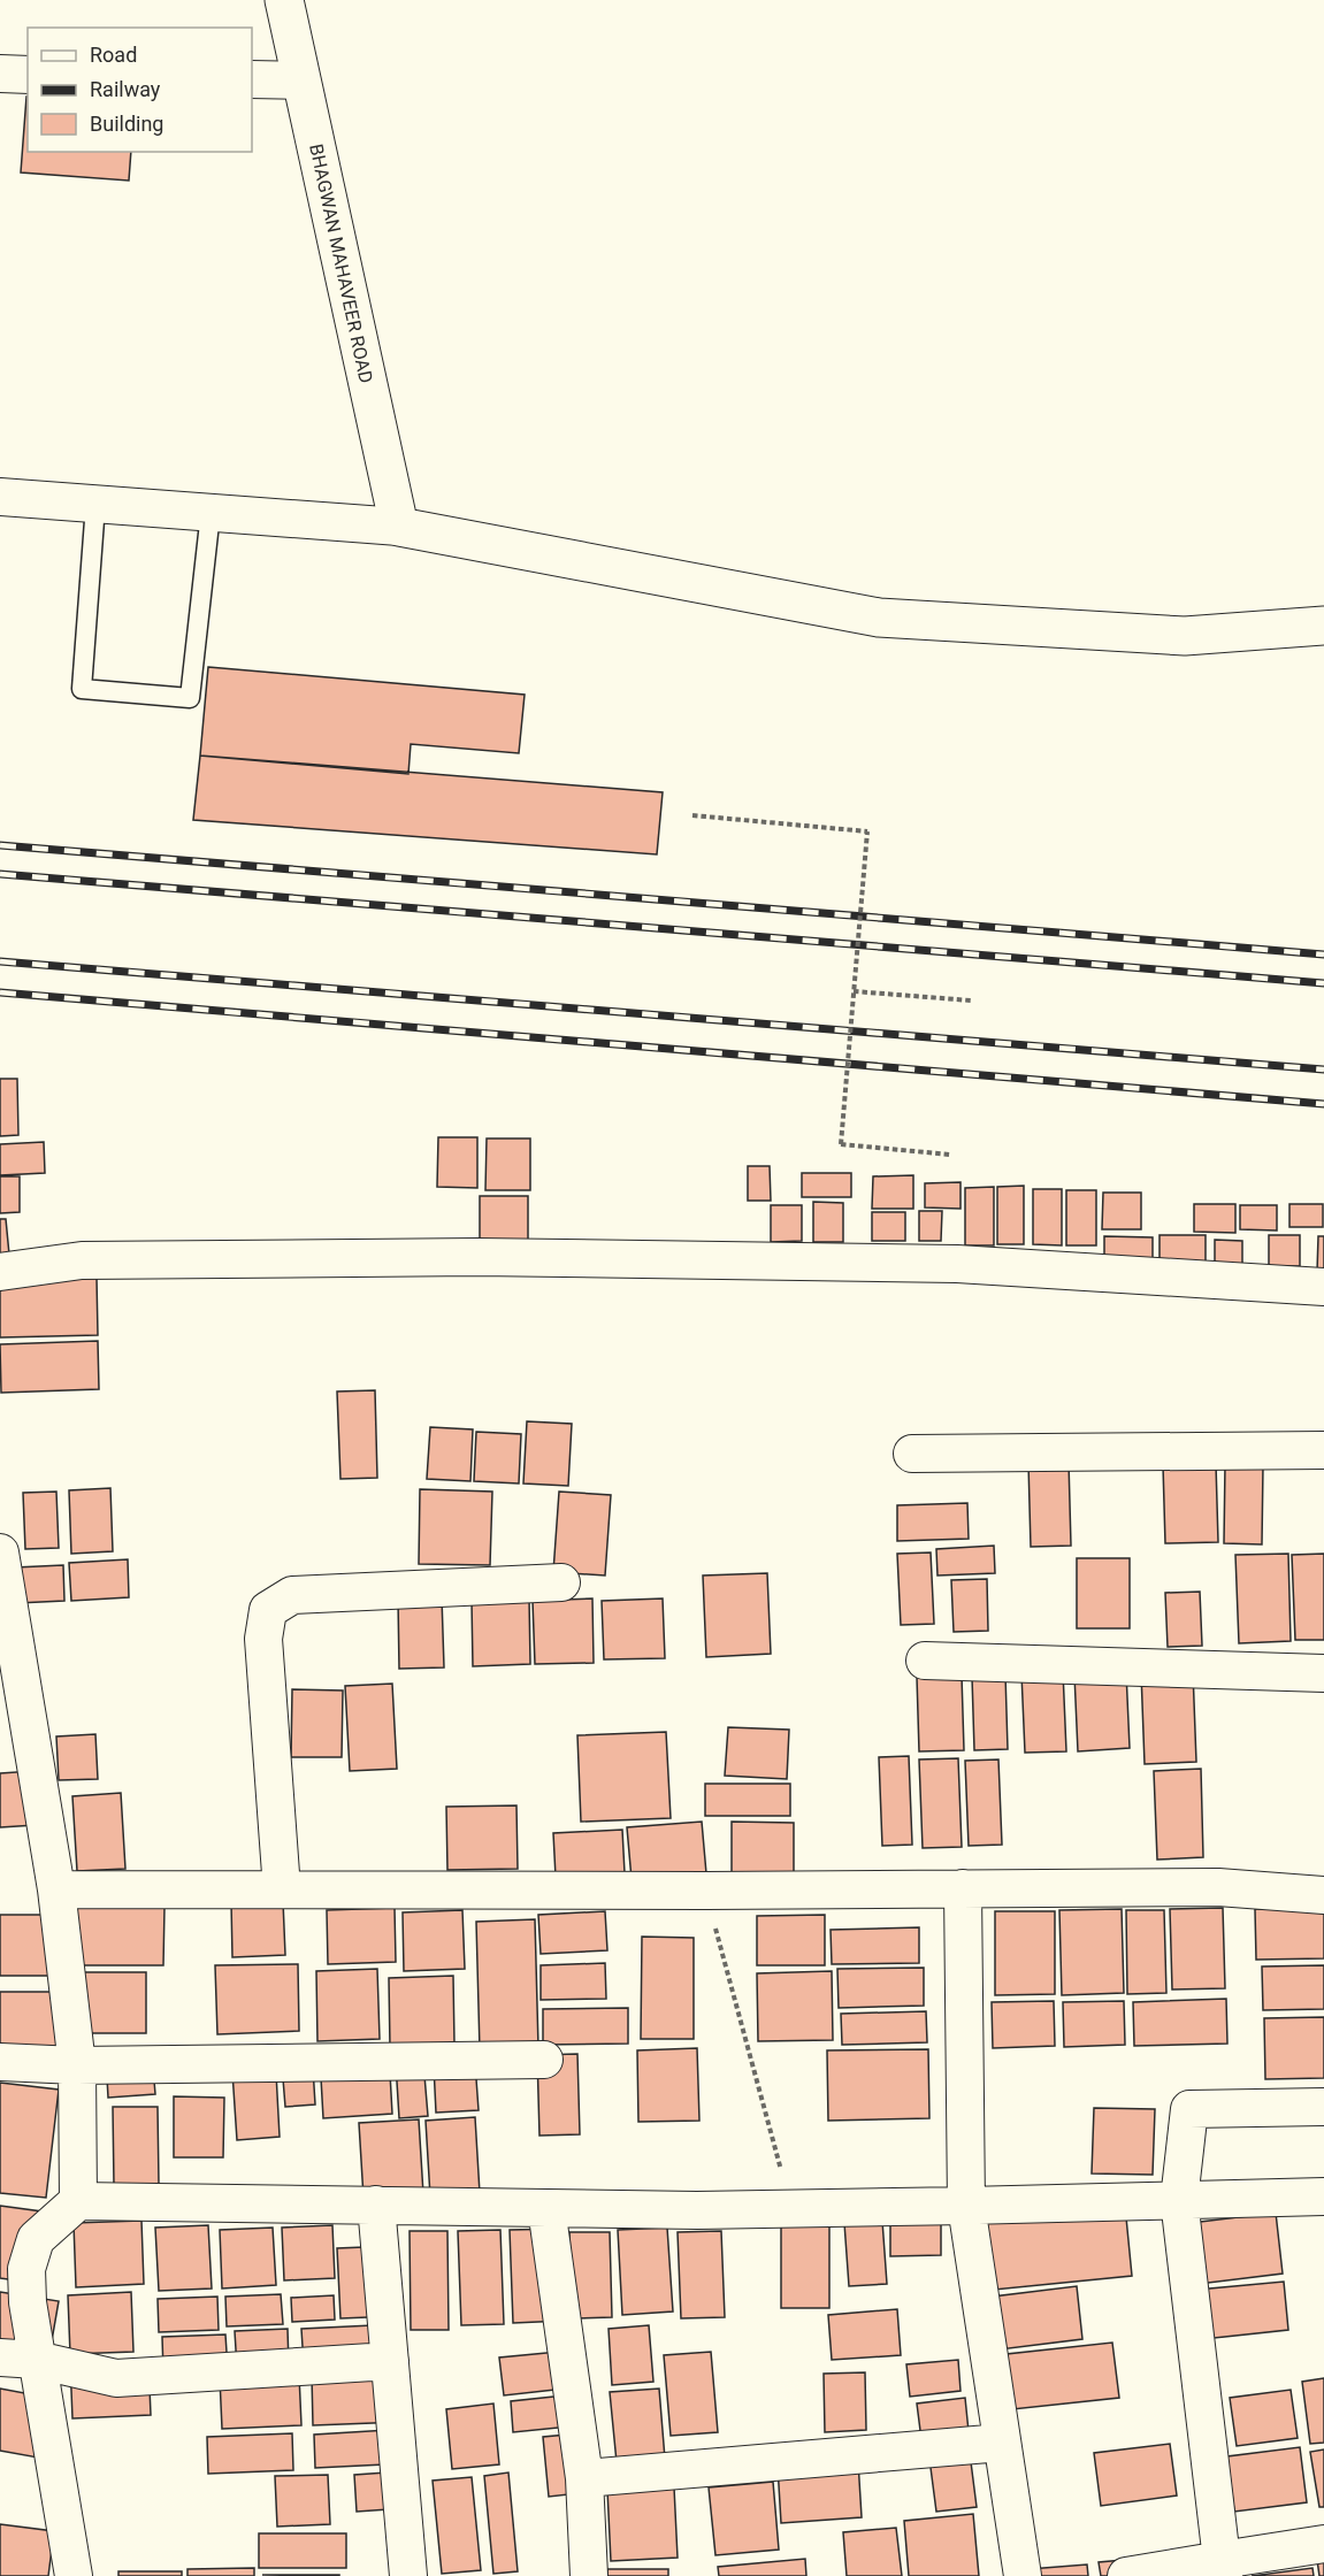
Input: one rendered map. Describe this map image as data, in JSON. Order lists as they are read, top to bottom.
{
  "streets": {
    "street": ["BHAGWAN MAHAVEER ROAD"]
  },
  "legend": ["Road", "Railway", "Building"]
}
